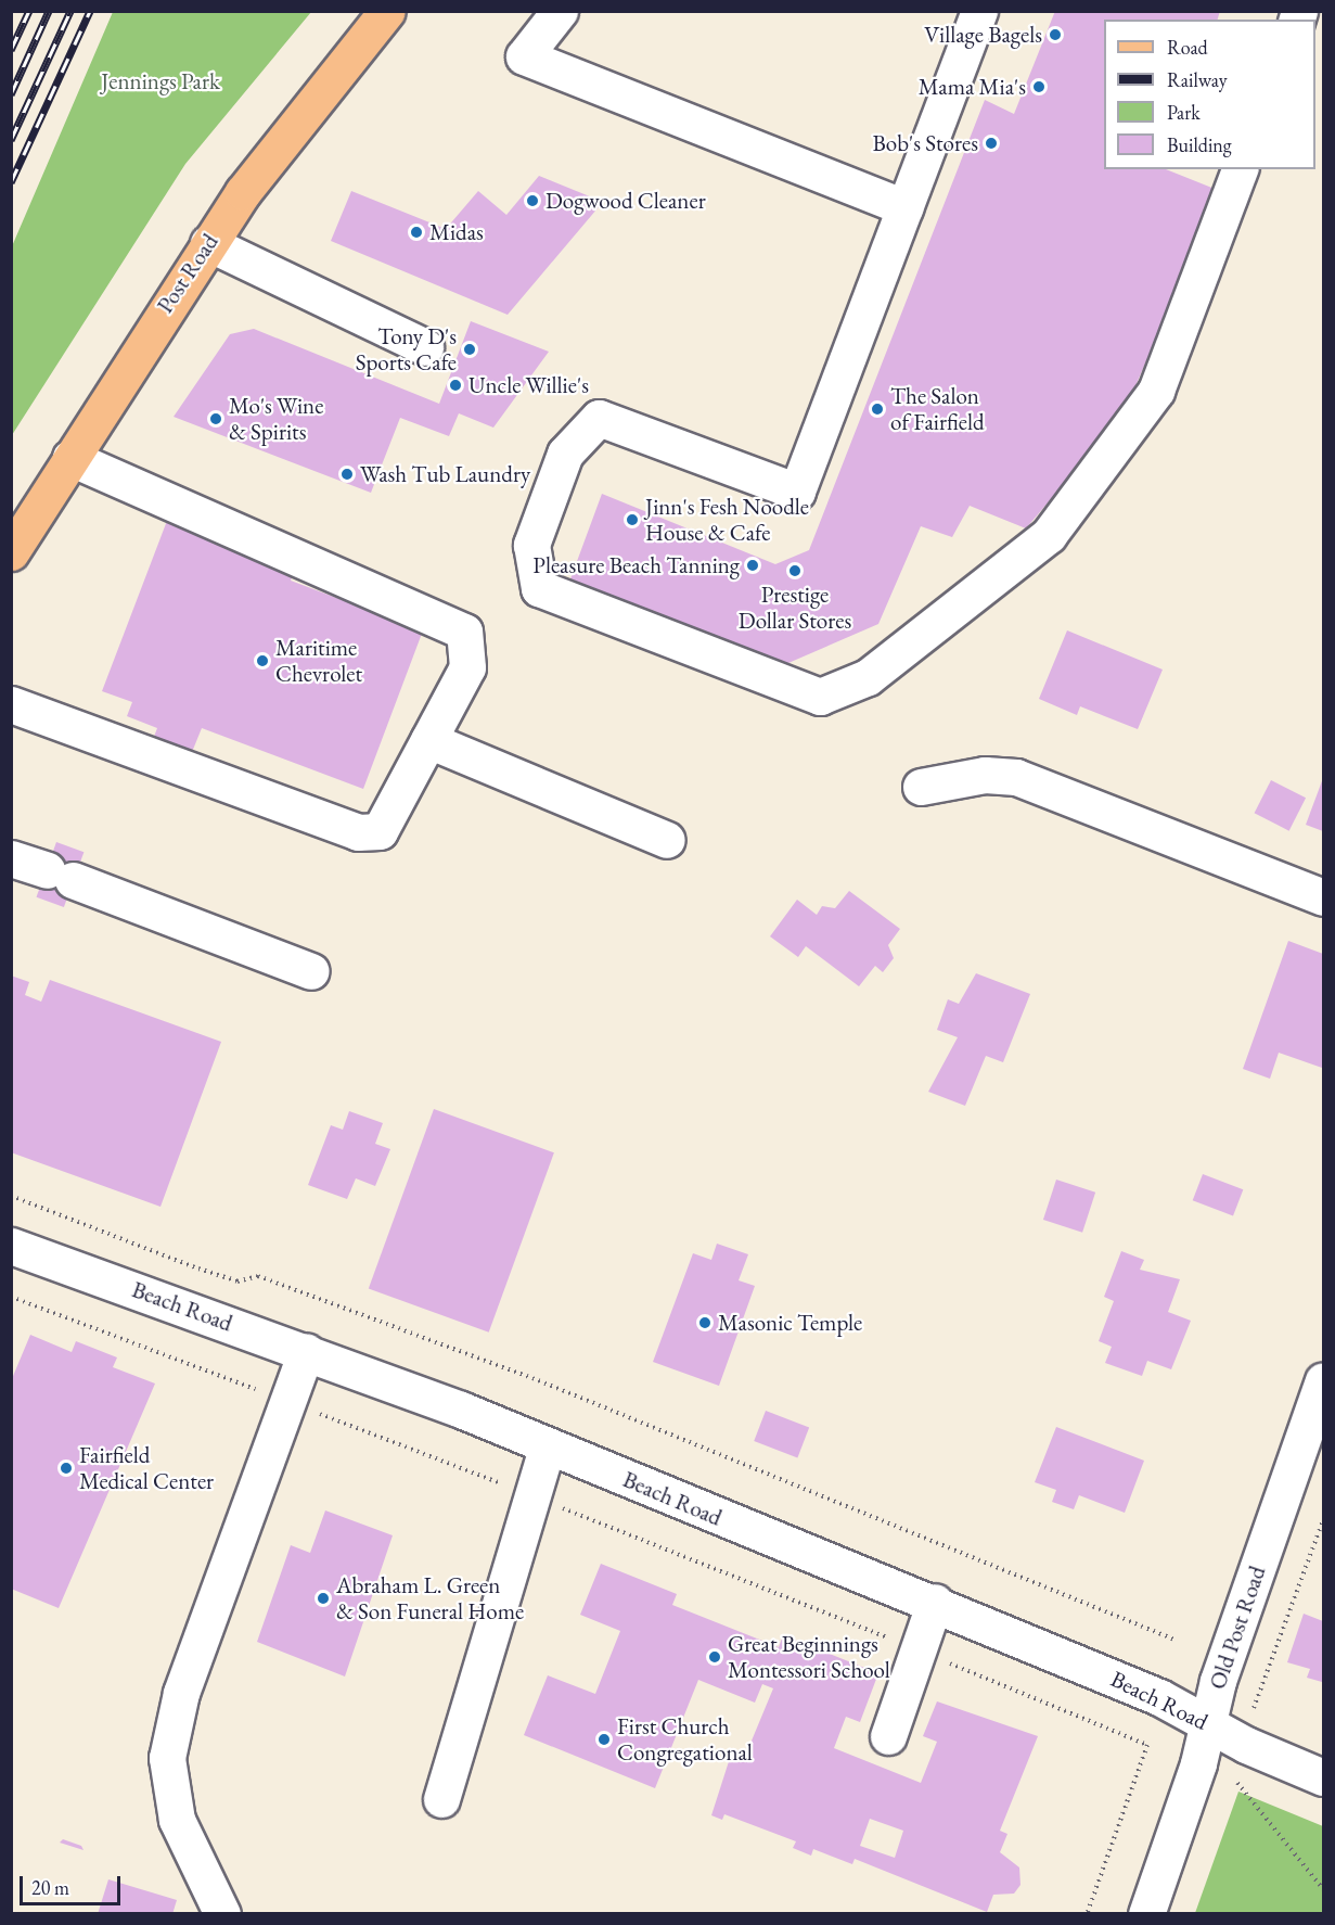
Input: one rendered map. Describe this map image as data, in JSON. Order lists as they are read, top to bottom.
{
  "streets": {
    "main road": ["Post Road"],
    "street": ["Beach Road", "Old Post Road"]
  },
  "crossings": [
    ["Beach Road", "Old Post Road"]
  ],
  "parks": ["Jennings Park"],
  "places": [
    "Village Bagels",
    "Mama Mia's",
    "Bob's Stores",
    "Dogwood Cleaner",
    "Midas",
    "Tony D's Sports Cafe",
    "Uncle Willie's",
    "The Salon of Fairfield",
    "Mo's Wine & Spirits",
    "Wash Tub Laundry",
    "Jinn's Fesh Noodle House & Cafe",
    "Pleasure Beach Tanning",
    "Prestige Dollar Stores",
    "Maritime Chevrolet",
    "Masonic Temple",
    "Fairfield Medical Center",
    "Abraham L. Green & Son Funeral Home",
    "Great Beginnings Montessori School",
    "First Church Congregational"
  ],
  "legend": [
    "Road",
    "Railway",
    "Park",
    "Building"
  ],
  "scale_bar": "20 m"
}
